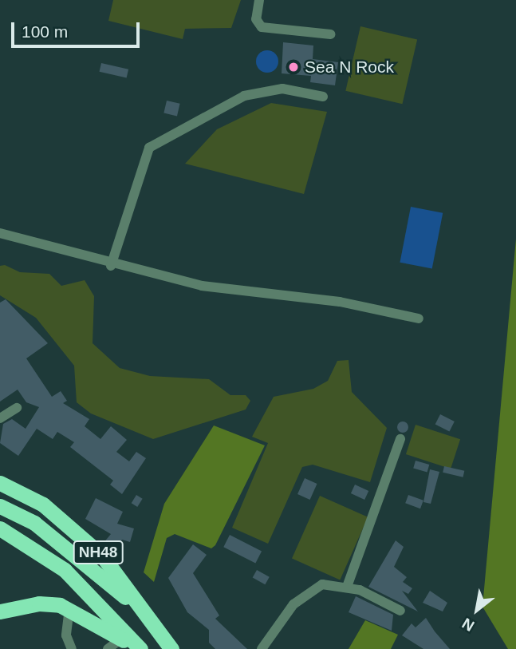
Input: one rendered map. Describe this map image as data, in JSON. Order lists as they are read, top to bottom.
{
  "streets": {
    "highway": ["NH48"]
  },
  "places": ["Sea N Rock"],
  "scale_bar": "100 m",
  "north": "bottom left"
}
